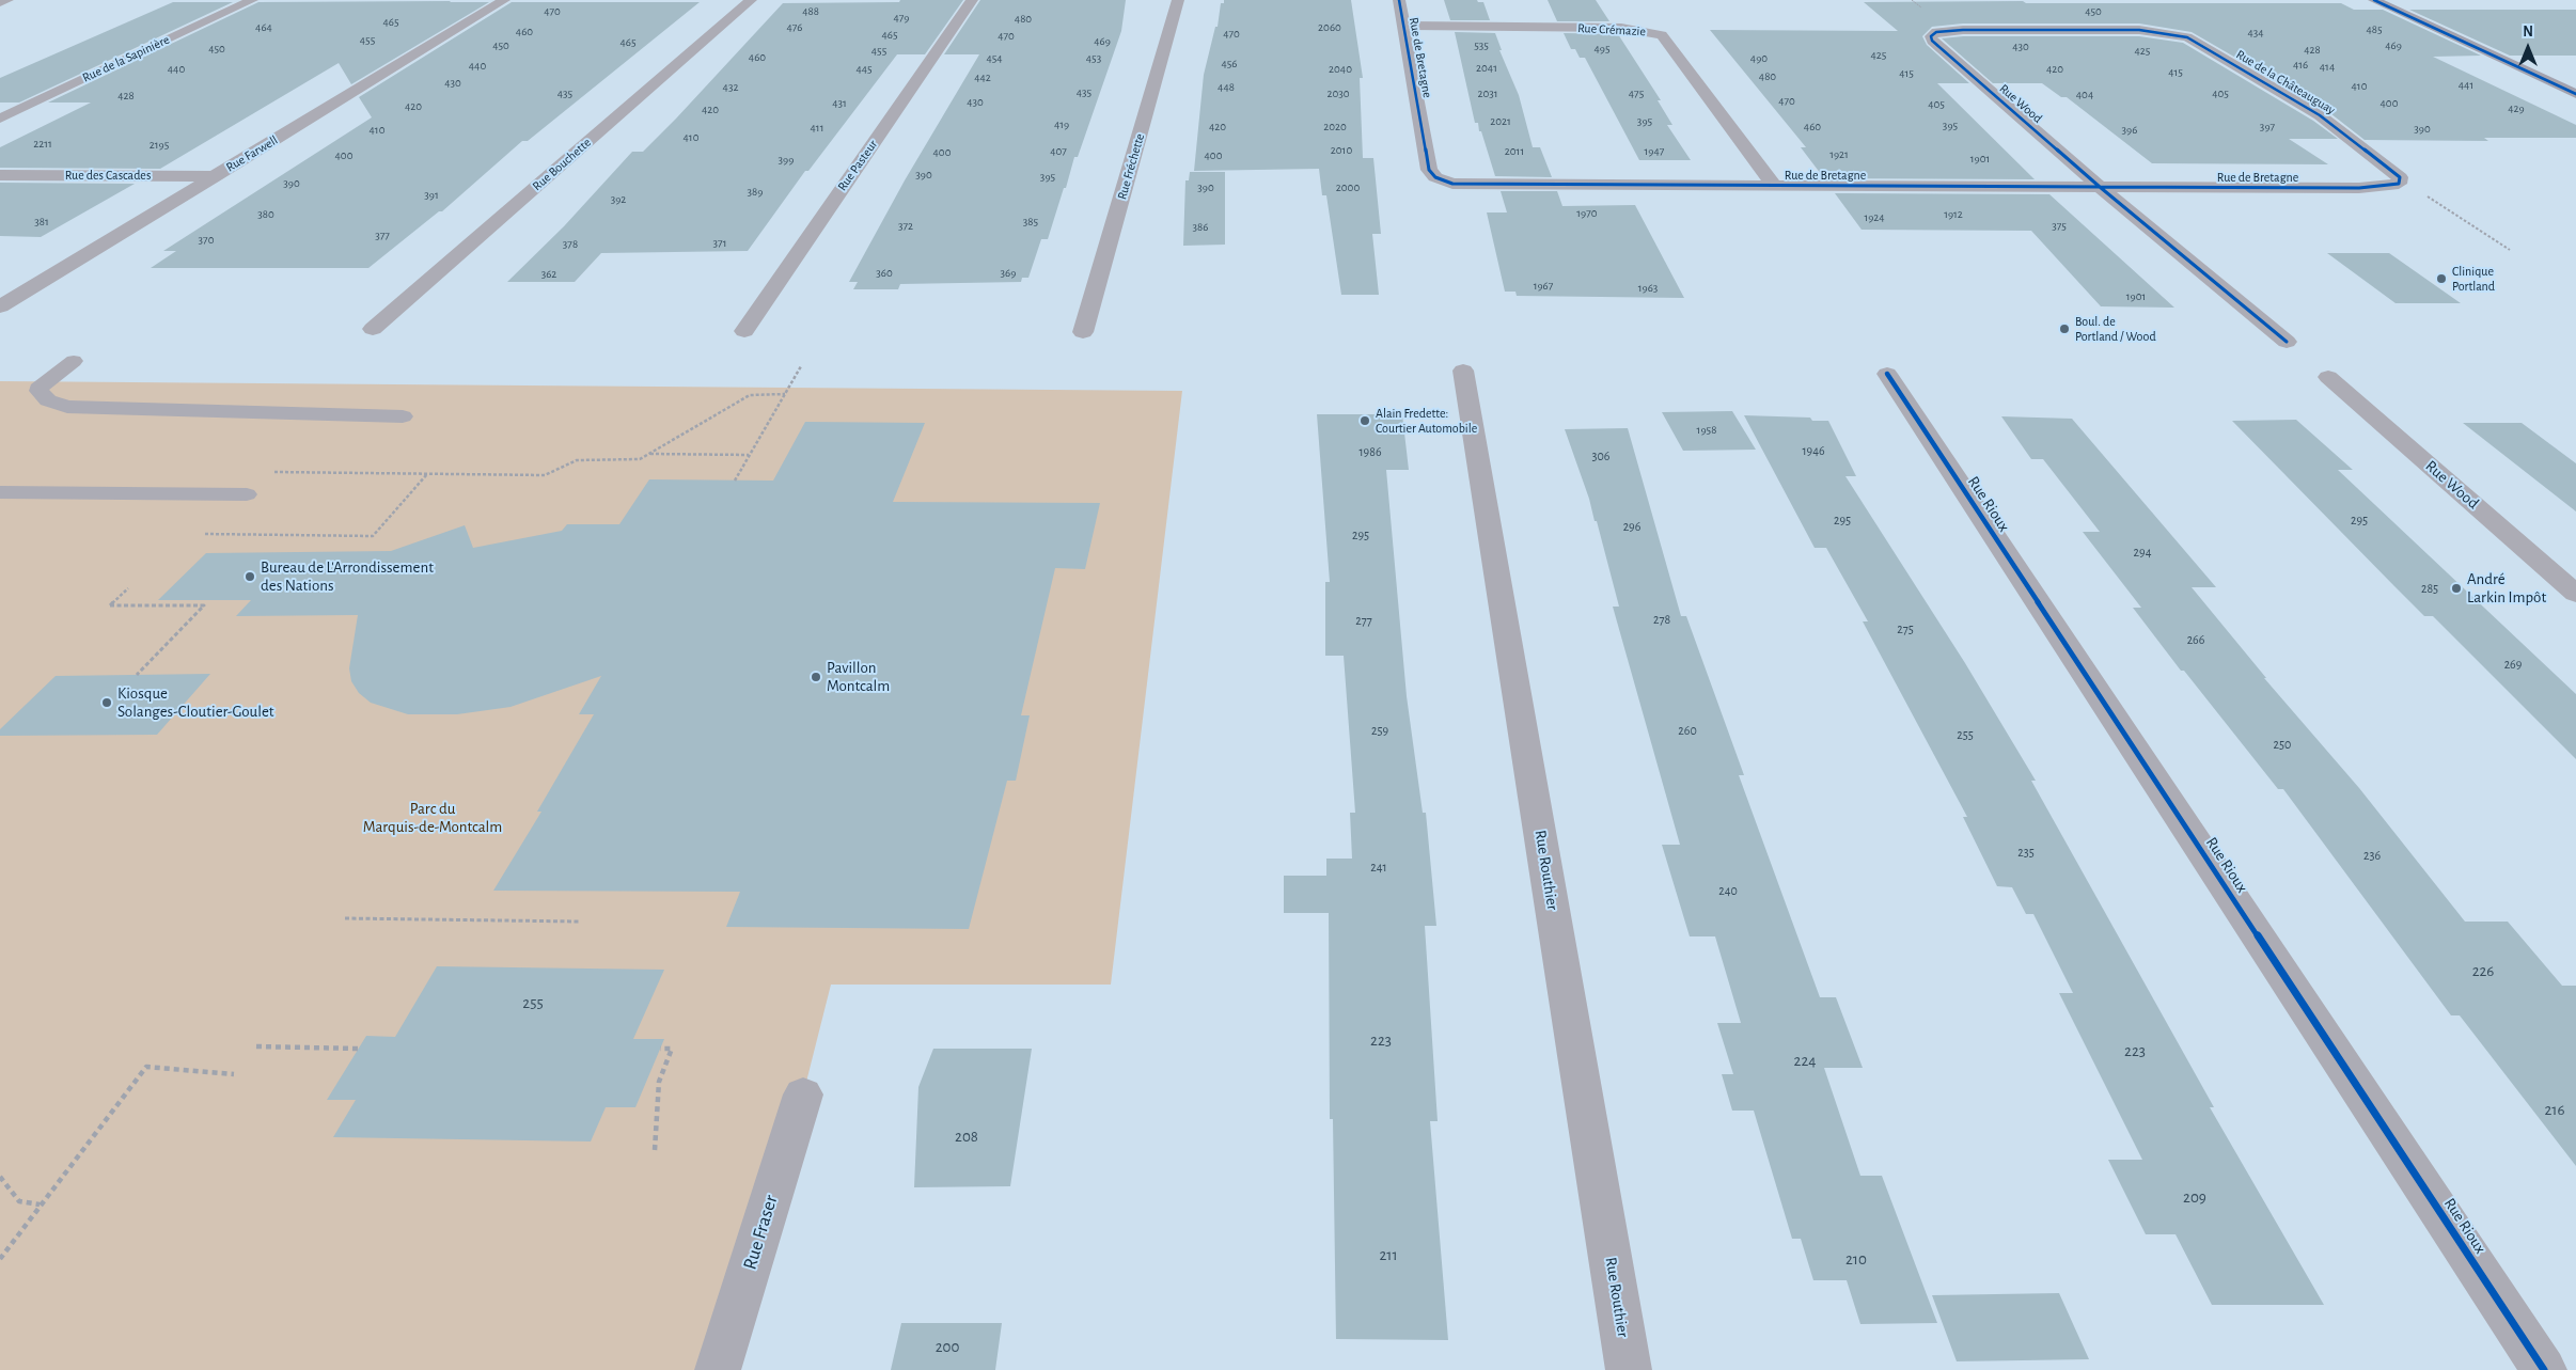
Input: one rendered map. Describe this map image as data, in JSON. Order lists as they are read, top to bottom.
{
  "streets": {
    "street": [
      "Rue Crémazie",
      "Rue de Bretagne",
      "Rue de la Sapinière",
      "Rue de la Châteauguay",
      "Rue Wood",
      "Rue Farwell",
      "Rue Bouchette",
      "Rue Pasteur",
      "Rue Fréchette",
      "Rue des Cascades",
      "Rue Rioux",
      "Rue Routhier",
      "Rue Fraser"
    ]
  },
  "crossings": [
    ["Rue Crémazie", "Rue de Bretagne"],
    ["Rue de Bretagne", "Rue de la Châteauguay"],
    ["Rue de Bretagne", "Rue Wood"],
    ["Rue de la Châteauguay", "Rue Wood"],
    ["Rue Farwell", "Rue des Cascades"]
  ],
  "parks": ["Parc du Marquis-de-Montcalm"],
  "places": [
    "Clinique Portland",
    "Boul. de Portland / Wood",
    "Alain Fredette: Courtier Automobile",
    "Bureau de L'Arrondissement des Nations",
    "André Larkin Impôt",
    "Pavillon Montcalm",
    "Kiosque Solanges-Cloutier-Goulet"
  ],
  "house_numbers": [
    "470",
    "488",
    "450",
    "479",
    "480",
    "465",
    "464",
    "476",
    "2060",
    "485",
    "460",
    "434",
    "470",
    "465",
    "470",
    "455",
    "469",
    "465",
    "450",
    "535",
    "469",
    "430",
    "450",
    "495",
    "428",
    "455",
    "425",
    "425",
    "460",
    "454",
    "453",
    "490",
    "456",
    "416",
    "440",
    "414",
    "2041",
    "440",
    "445",
    "2040",
    "420",
    "415",
    "415",
    "480",
    "442",
    "430",
    "441",
    "410",
    "432",
    "448",
    "435",
    "435",
    "2030",
    "2031",
    "475",
    "405",
    "404",
    "428",
    "470",
    "430",
    "431",
    "400",
    "405",
    "420",
    "429",
    "420",
    "2021",
    "395",
    "419",
    "395",
    "420",
    "2020",
    "460",
    "397",
    "411",
    "390",
    "410",
    "396",
    "410",
    "2211",
    "2195",
    "2010",
    "407",
    "2011",
    "1947",
    "400",
    "1921",
    "400",
    "400",
    "1901",
    "399",
    "390",
    "395",
    "390",
    "390",
    "2000",
    "389",
    "391",
    "392",
    "1970",
    "380",
    "1912",
    "1924",
    "381",
    "385",
    "372",
    "375",
    "386",
    "377",
    "370",
    "371",
    "378",
    "360",
    "369",
    "362",
    "1967",
    "1963",
    "1901",
    "1958",
    "1946",
    "1986",
    "306",
    "295",
    "295",
    "296",
    "295",
    "294",
    "285",
    "278",
    "277",
    "275",
    "266",
    "269",
    "259",
    "260",
    "255",
    "250",
    "235",
    "236",
    "241",
    "240",
    "226",
    "255",
    "223",
    "223",
    "224",
    "216",
    "208",
    "209",
    "211",
    "210",
    "200"
  ],
  "north": "top"
}
